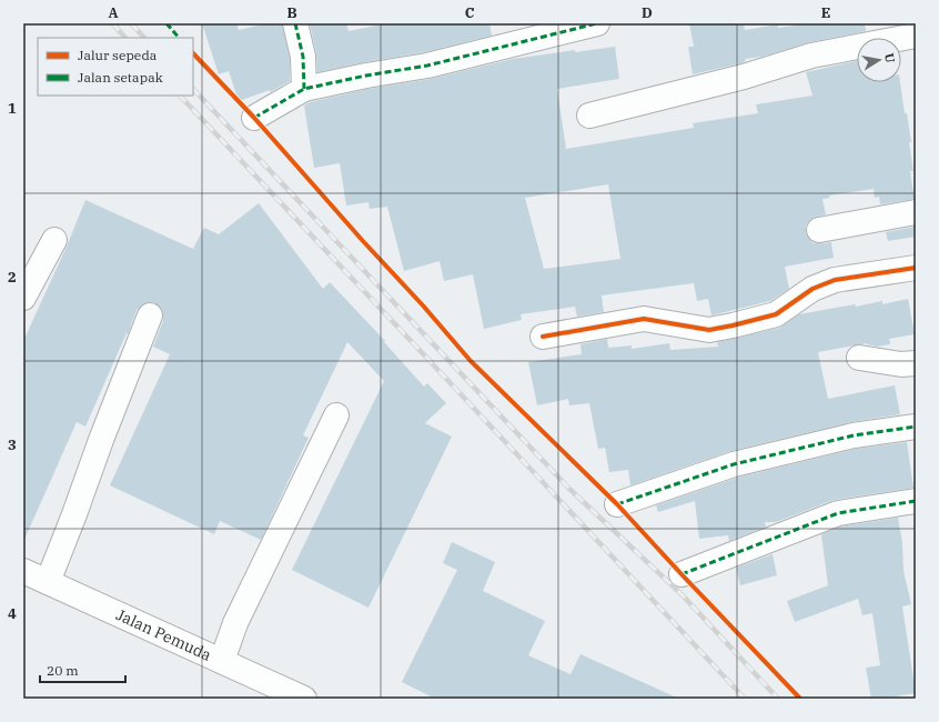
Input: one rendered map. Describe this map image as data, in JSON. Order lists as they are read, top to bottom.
{
  "streets": {
    "street": ["Jalan Pemuda"]
  },
  "legend": ["Jalur sepeda", "Jalan setapak"],
  "scale_bar": "20 m",
  "north": "right",
  "grid": {
    "columns": [
      "A",
      "B",
      "C",
      "D",
      "E"
    ],
    "rows": [
      "1",
      "2",
      "3",
      "4"
    ]
  }
}
